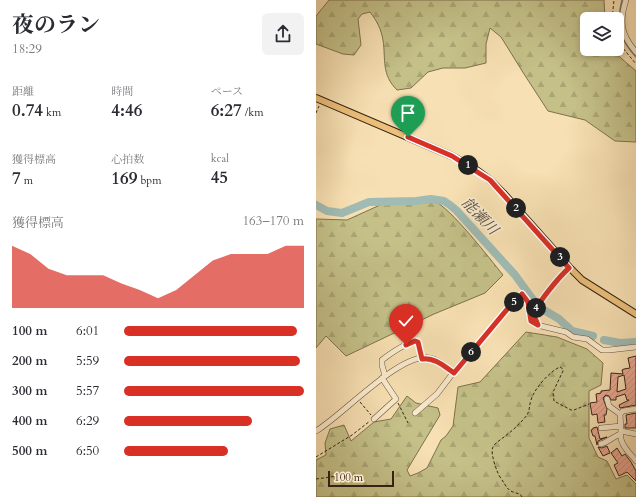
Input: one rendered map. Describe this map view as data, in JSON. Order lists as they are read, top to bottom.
{
  "water": ["能瀬川"],
  "scale_bar": "100 m",
  "page": {
    "heading": ["夜のラン", "18:29"],
    "stats": [
      ["距離", "0.74 km"],
      ["時間", "4:46"],
      ["ペース", "6:27 /km"],
      ["獲得標高", "7 m"],
      ["心拍数", "169 bpm"],
      ["kcal", "45"]
    ],
    "pins": [
      "1",
      "2",
      "3",
      "5",
      "4",
      "6"
    ],
    "chart": ["獲得標高", "163–170 m"],
    "list": [
      {
        "name": "100 m",
        "note": "6:01"
      },
      {
        "name": "200 m",
        "note": "5:59"
      },
      {
        "name": "300 m",
        "note": "5:57"
      },
      {
        "name": "400 m",
        "note": "6:29"
      },
      {
        "name": "500 m",
        "note": "6:50"
      }
    ],
    "scale": "100 m"
  }
}
